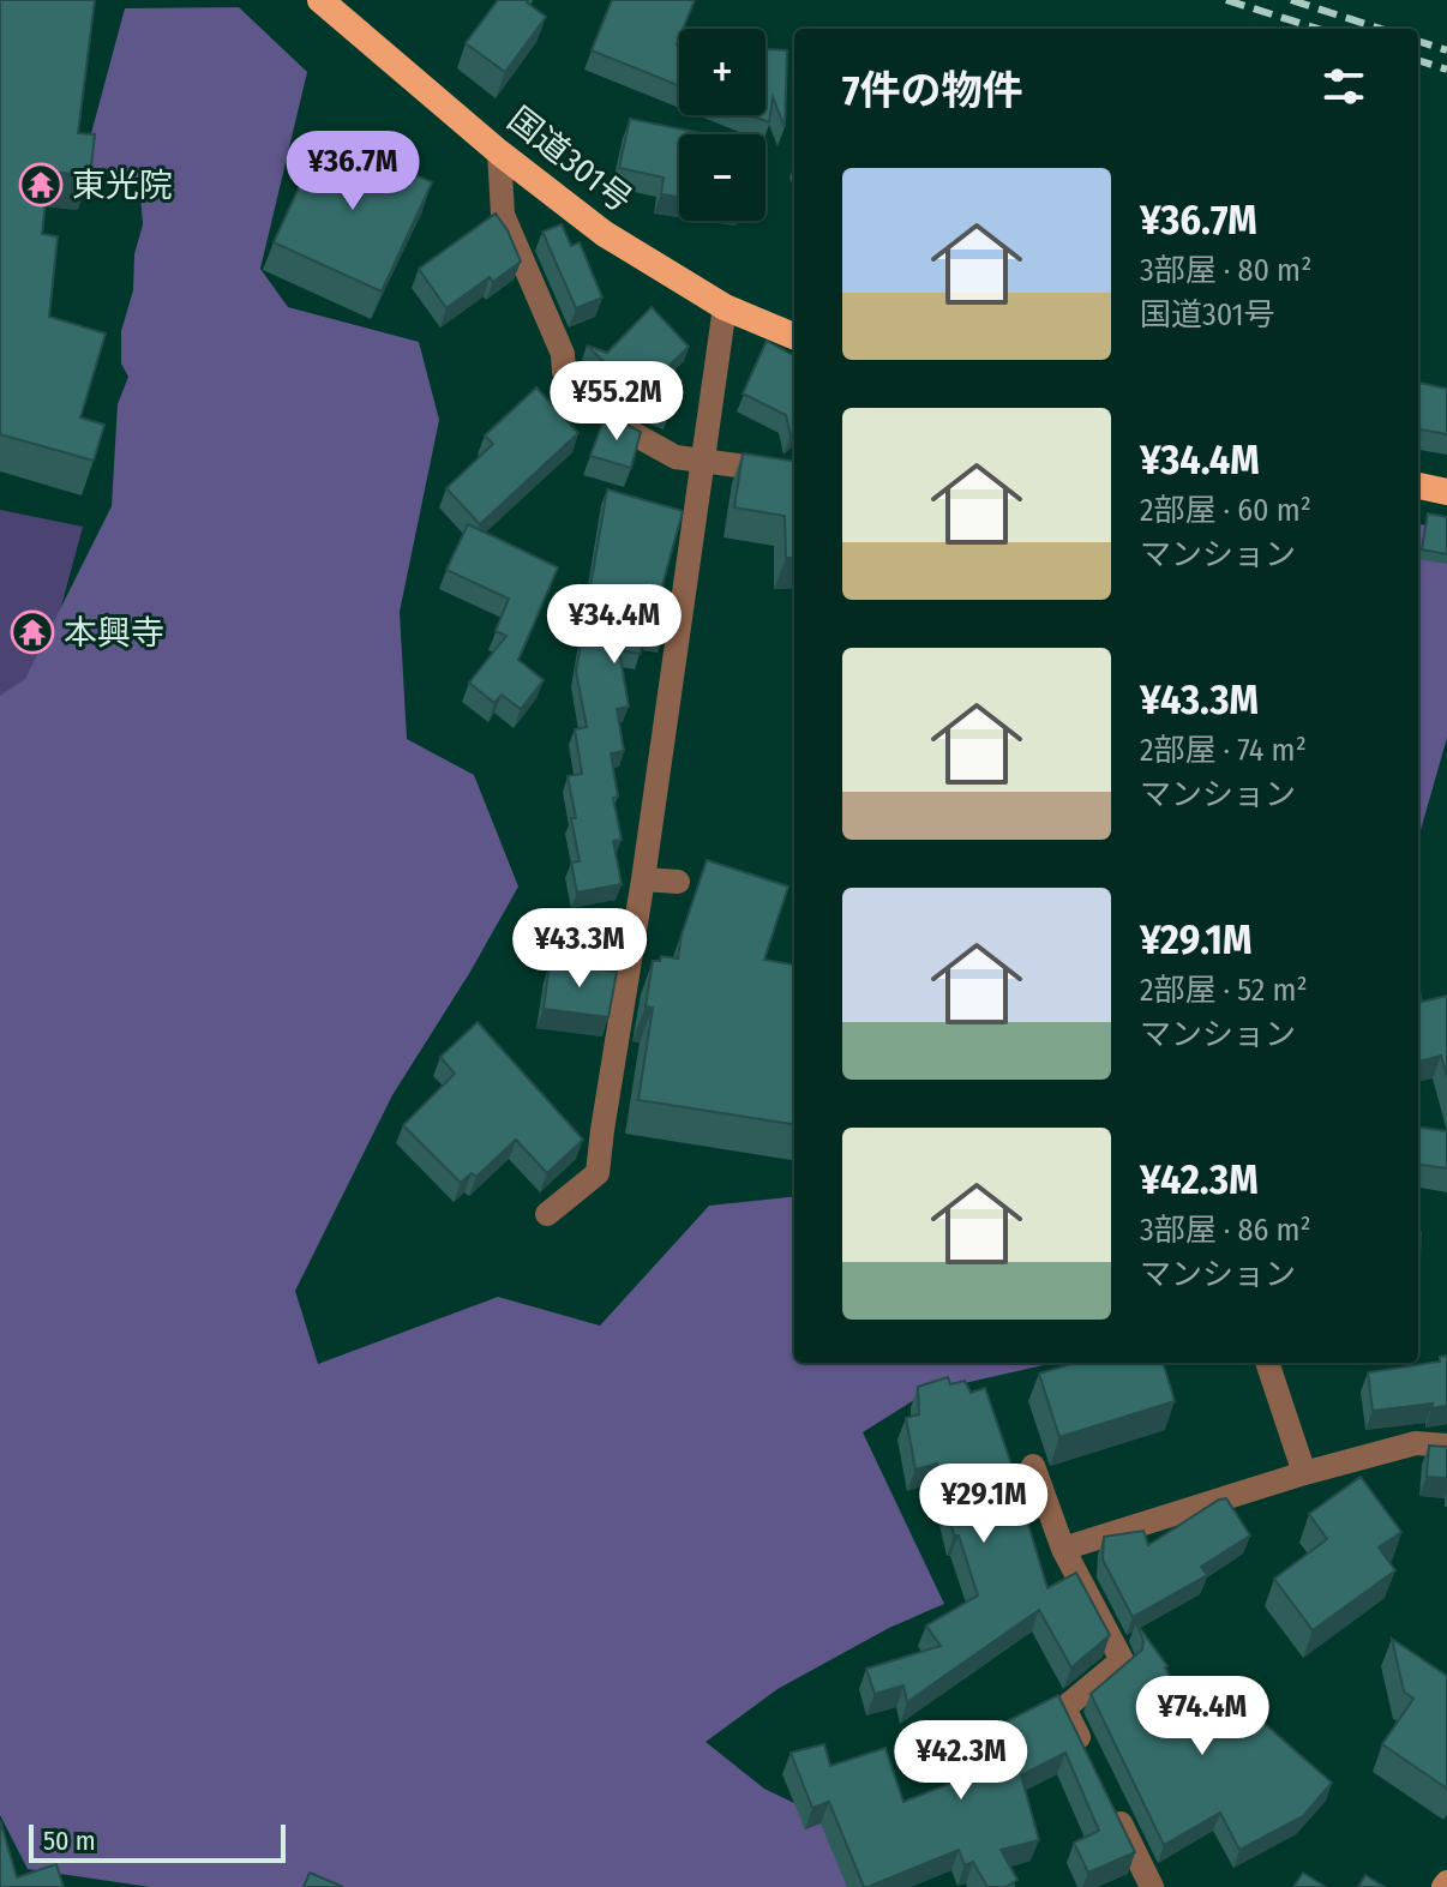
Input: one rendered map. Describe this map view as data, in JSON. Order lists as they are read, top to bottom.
{
  "streets": {
    "highway": ["国道301号"]
  },
  "places": {
    "temple": ["東光院", "本興寺"]
  },
  "scale_bar": "50 m",
  "page": {
    "map_buttons": ["+", "−"],
    "heading": "7件の物件",
    "price": [
      "¥36.7M",
      "¥55.2M",
      "¥34.4M",
      "¥43.3M",
      "¥29.1M",
      "¥74.4M",
      "¥42.3M"
    ],
    "list": [
      {
        "name": "¥36.7M",
        "note": "3部屋 · 80 m² · 国道301号"
      },
      {
        "name": "¥34.4M",
        "note": "2部屋 · 60 m² · マンション"
      },
      {
        "name": "¥43.3M",
        "note": "2部屋 · 74 m² · マンション"
      },
      {
        "name": "¥29.1M",
        "note": "2部屋 · 52 m² · マンション"
      },
      {
        "name": "¥42.3M",
        "note": "3部屋 · 86 m² · マンション"
      }
    ],
    "scale": "50 m"
  }
}
